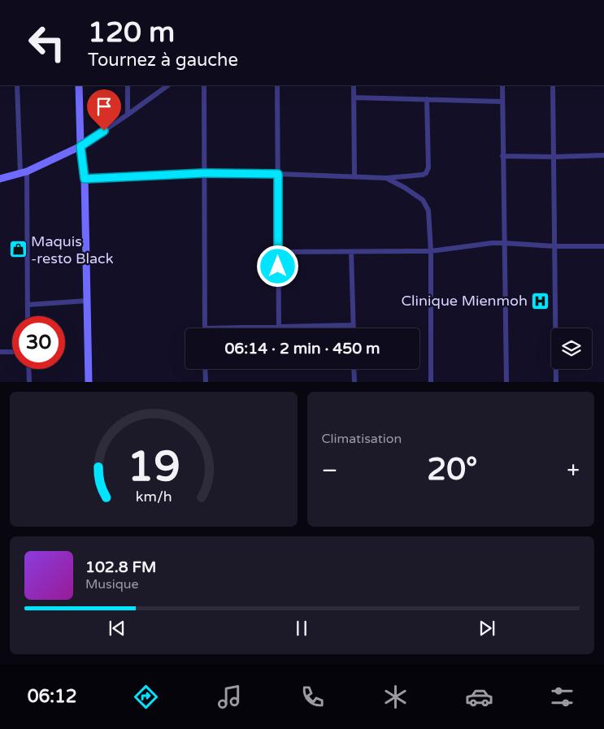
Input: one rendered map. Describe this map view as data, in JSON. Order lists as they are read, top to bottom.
{
  "places": {
    "shop": ["Maquis -resto Black"],
    "hospital": ["Clinique Mienmoh"]
  },
  "page": {
    "turn": ["120 m", "Tournez à gauche"],
    "limit": "30",
    "trip": "06:14 · 2 min · 450 m",
    "tile": "Climatisation",
    "heat": ["−", "20°", "+"],
    "song": ["102.8 FM", "Musique"],
    "tabs": "06:12",
    "gauge": ["19", "km/h"]
  }
}
